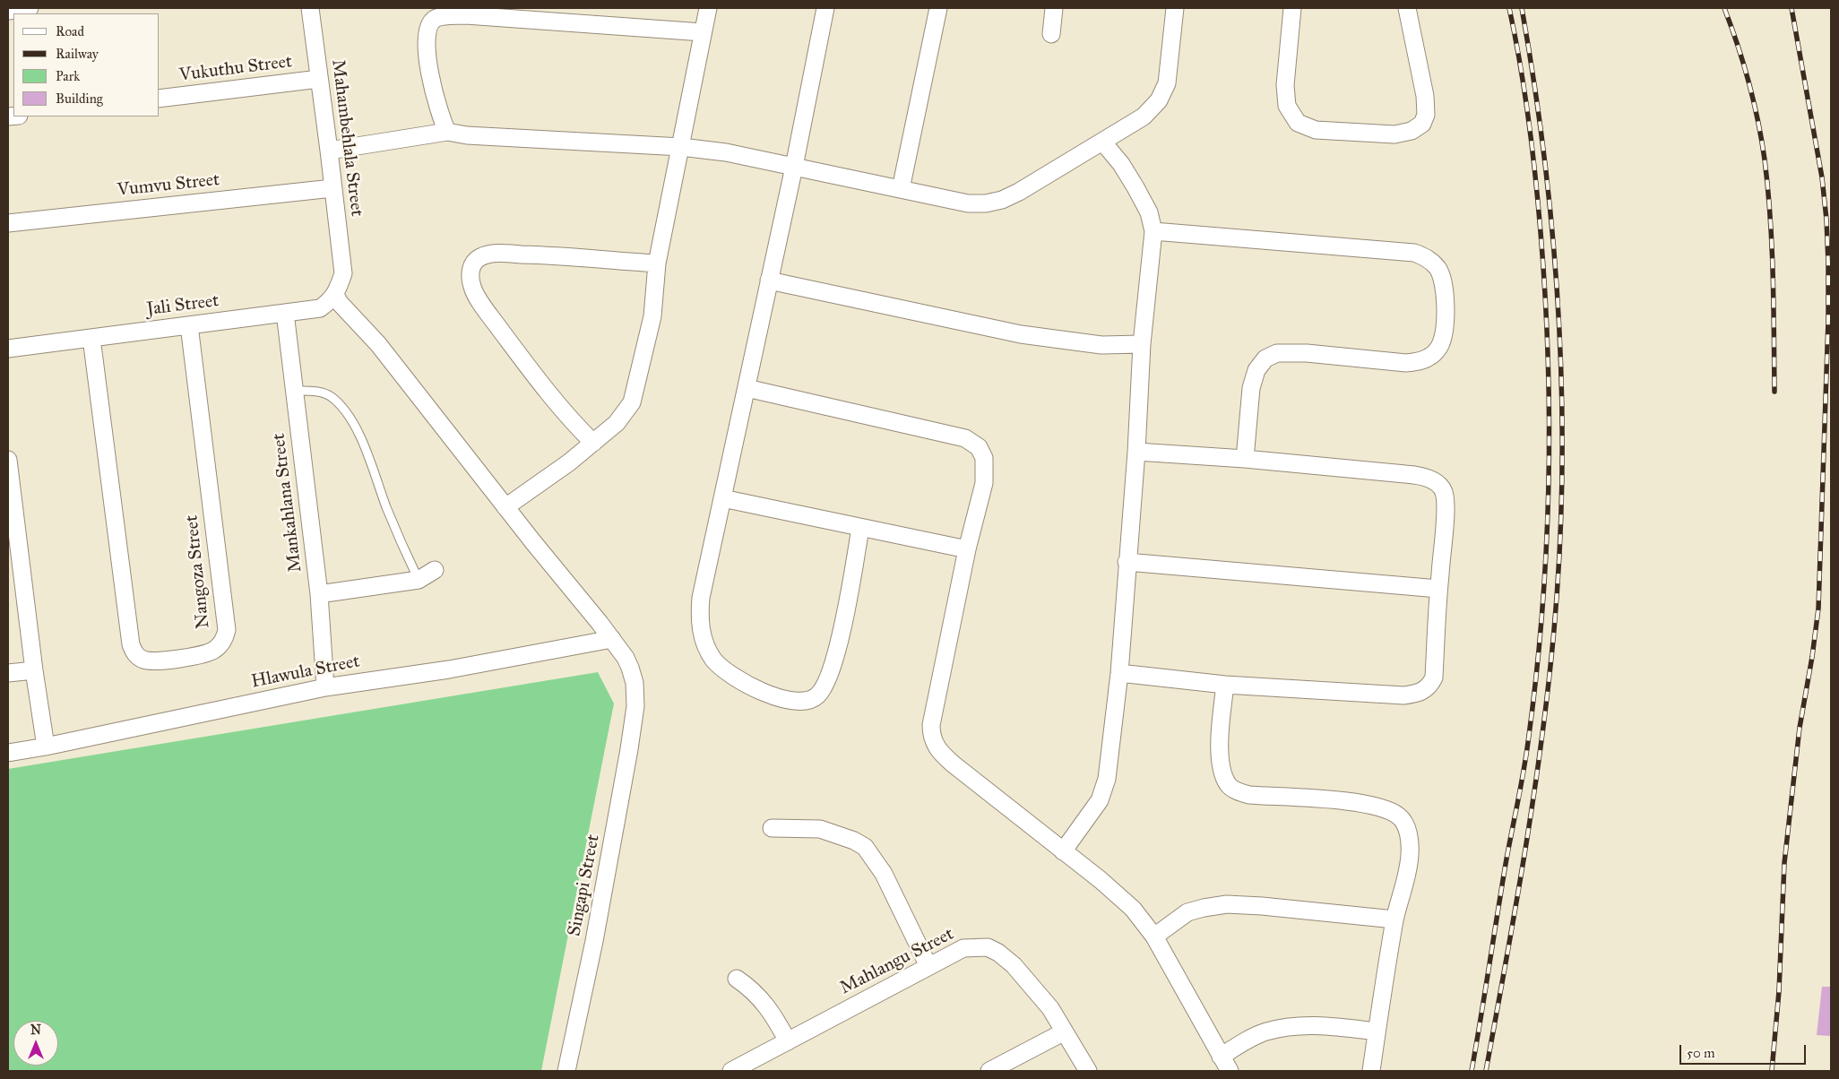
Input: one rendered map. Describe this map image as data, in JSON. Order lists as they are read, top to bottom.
{
  "streets": {
    "street": [
      "Vukuthu Street",
      "Mahambehlala Street",
      "Vumvu Street",
      "Jali Street",
      "Mankahlana Street",
      "Nangoza Street",
      "Hlawula Street",
      "Singapi Street",
      "Mahlangu Street"
    ]
  },
  "crossings": [
    ["Vukuthu Street", "Mahambehlala Street"],
    ["Mahambehlala Street", "Vumvu Street"],
    ["Mahambehlala Street", "Jali Street"],
    ["Mahambehlala Street", "Singapi Street"],
    ["Jali Street", "Mankahlana Street"],
    ["Jali Street", "Nangoza Street"],
    ["Jali Street", "Singapi Street"],
    ["Mankahlana Street", "Hlawula Street"],
    ["Hlawula Street", "Singapi Street"]
  ],
  "legend": [
    "Road",
    "Railway",
    "Park",
    "Building"
  ],
  "scale_bar": "50 m",
  "north": "top"
}
